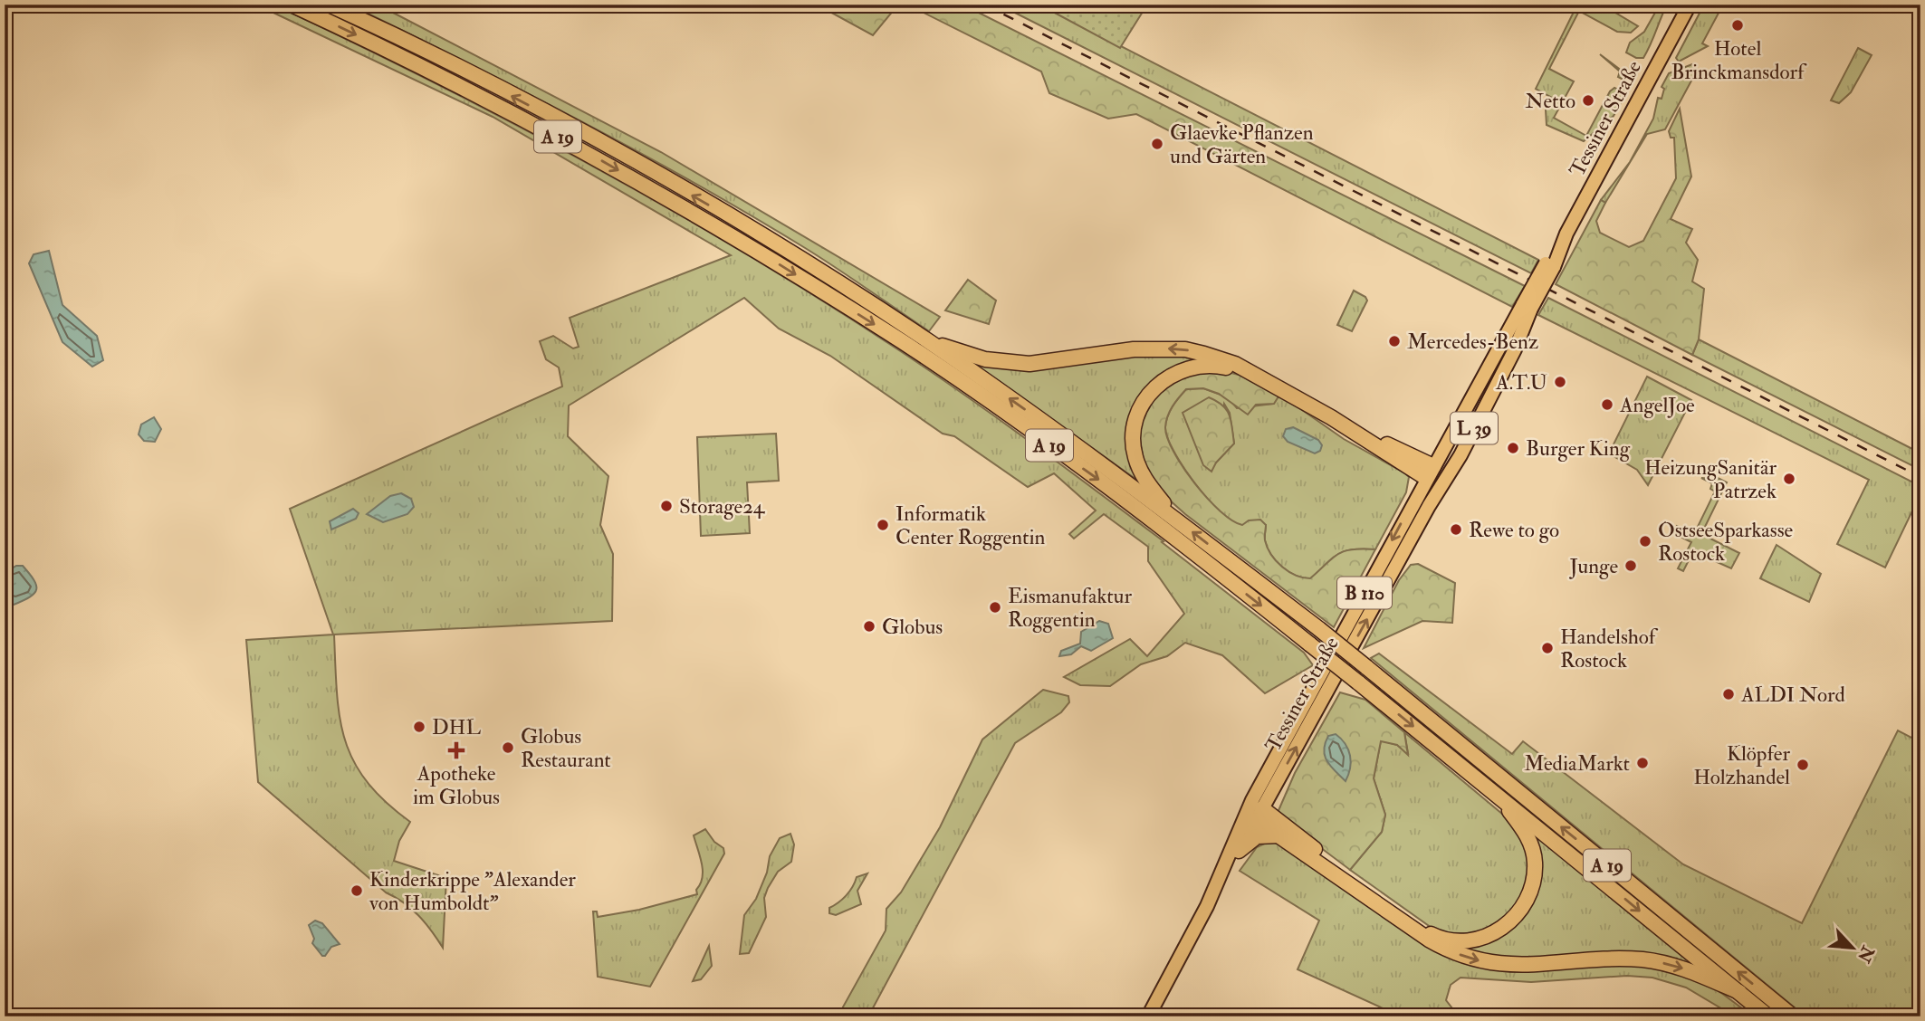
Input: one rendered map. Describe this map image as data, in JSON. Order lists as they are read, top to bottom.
{
  "streets": {
    "highway": ["A 19"],
    "main road": ["Tessiner Straße", "L 39", "B 110"]
  },
  "crossings": [
    ["Tessiner Straße", "B 110"]
  ],
  "places": {
    "other": [
      "Hotel Brinckmansdorf",
      "Netto",
      "Glaevke Pflanzen und Gärten",
      "Mercedes-Benz",
      "A.T.U",
      "AngelJoe",
      "Burger King",
      "HeizungSanitär Patrzek",
      "Storage24",
      "Informatik Center Roggentin",
      "Rewe to go",
      "OstseeSparkasse Rostock",
      "Junge",
      "Eismanufaktur Roggentin",
      "Globus",
      "Handelshof Rostock",
      "ALDI Nord",
      "DHL",
      "Globus Restaurant",
      "MediaMarkt",
      "Klöpfer Holzhandel",
      "Kinderkrippe \"Alexander von Humboldt\""
    ],
    "health": ["Apotheke im Globus"]
  },
  "north": "bottom right"
}
